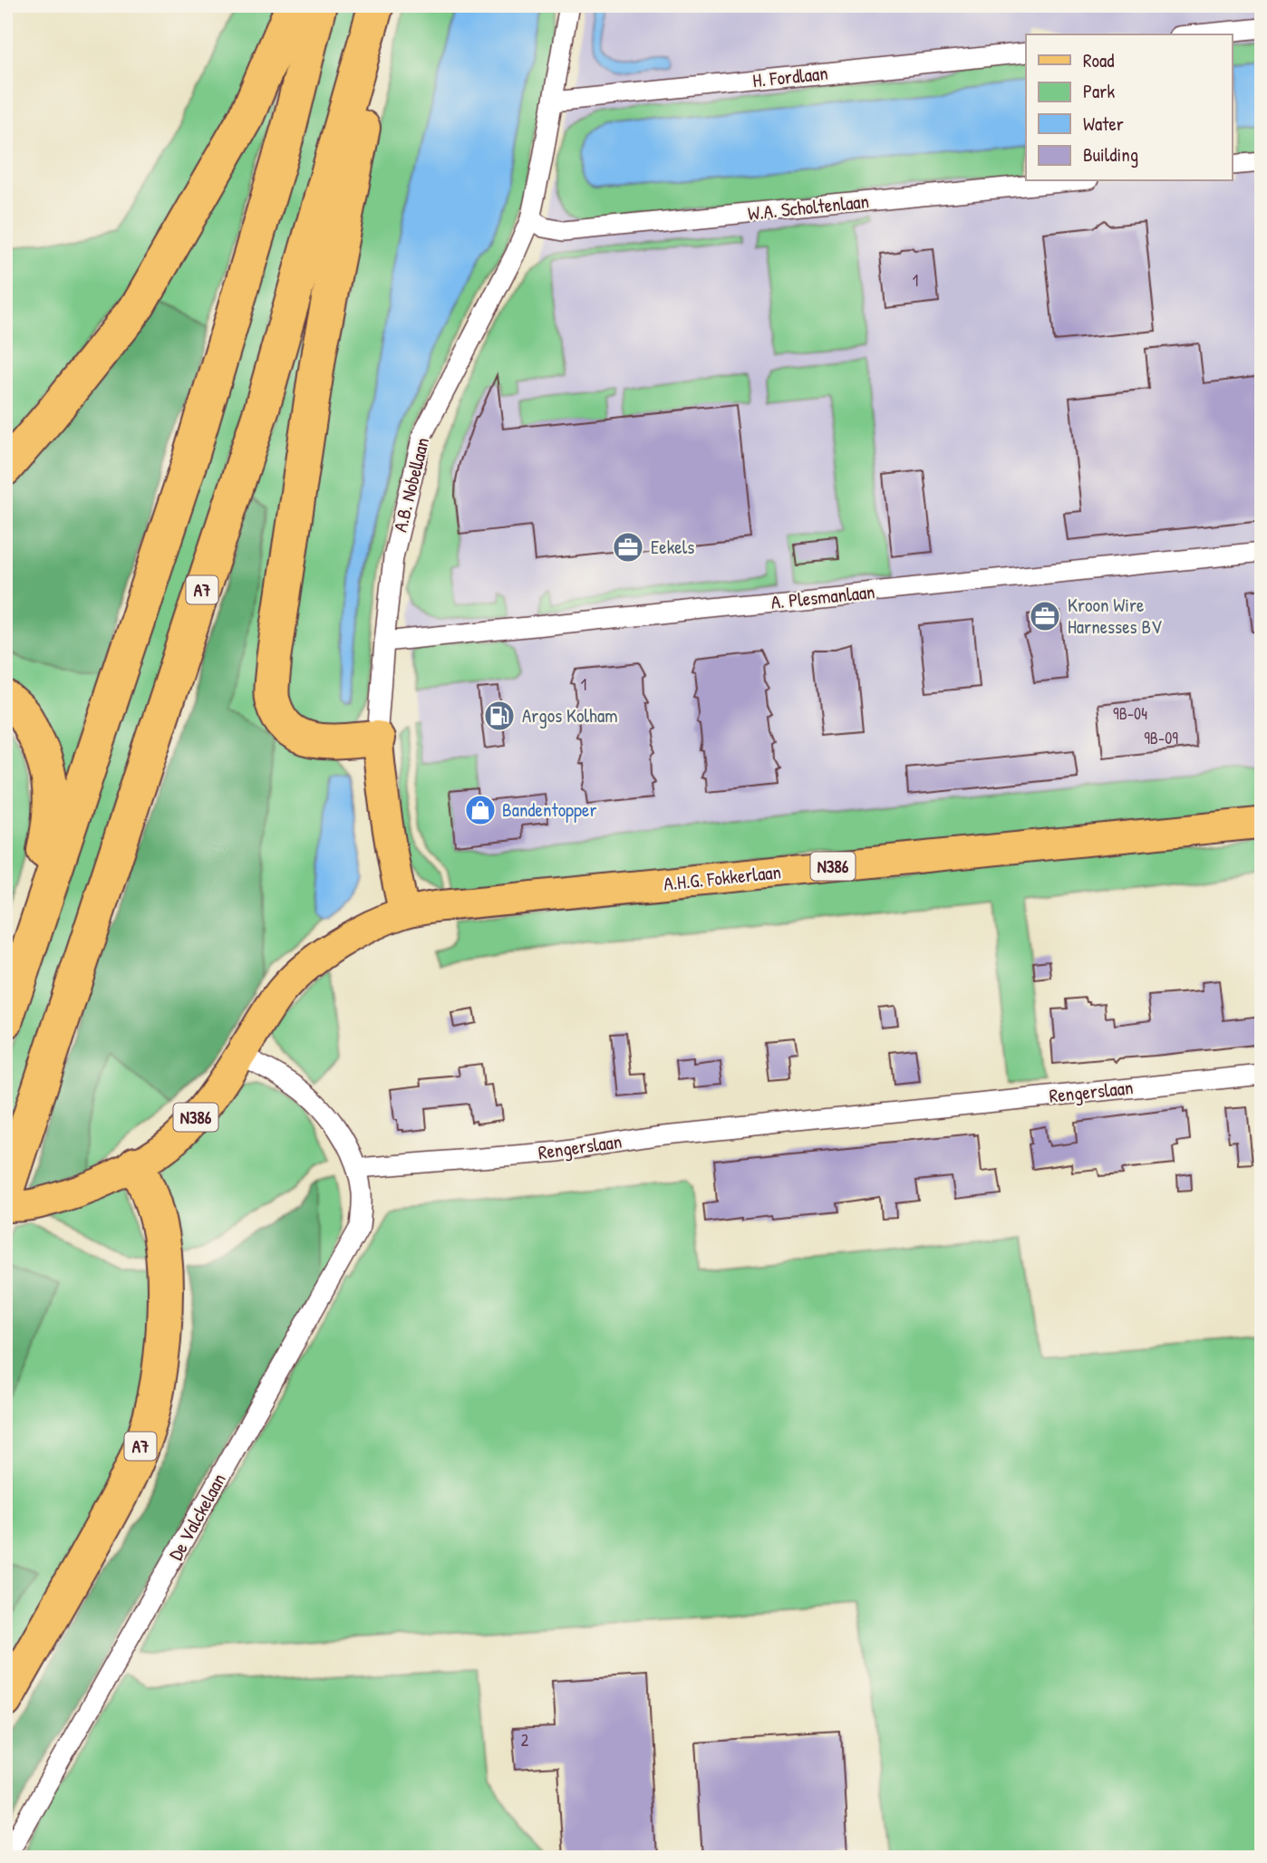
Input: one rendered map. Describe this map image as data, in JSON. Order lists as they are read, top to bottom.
{
  "streets": {
    "highway": ["A7"],
    "main road": ["A.B. Nobellaan", "N386", "A.H.G. Fokkerlaan"],
    "street": [
      "H. Fordlaan",
      "W.A. Scholtenlaan",
      "A. Plesmanlaan",
      "Rengerslaan",
      "De Valckelaan"
    ]
  },
  "crossings": [
    ["H. Fordlaan", "A.B. Nobellaan"],
    ["W.A. Scholtenlaan", "A.B. Nobellaan"],
    ["A.B. Nobellaan", "A. Plesmanlaan"],
    ["A.B. Nobellaan", "A.H.G. Fokkerlaan"],
    ["A7", "N386"],
    ["N386", "A.H.G. Fokkerlaan"],
    ["Rengerslaan", "De Valckelaan"]
  ],
  "places": {
    "office": ["Eekels", "Kroon Wire Harnesses BV"],
    "fuel station": ["Argos Kolham"],
    "shop": ["Bandentopper"]
  },
  "house_numbers": [
    "1",
    "1",
    "9B-04",
    "9B-09",
    "2"
  ],
  "legend": [
    "Road",
    "Park",
    "Water",
    "Building"
  ]
}
